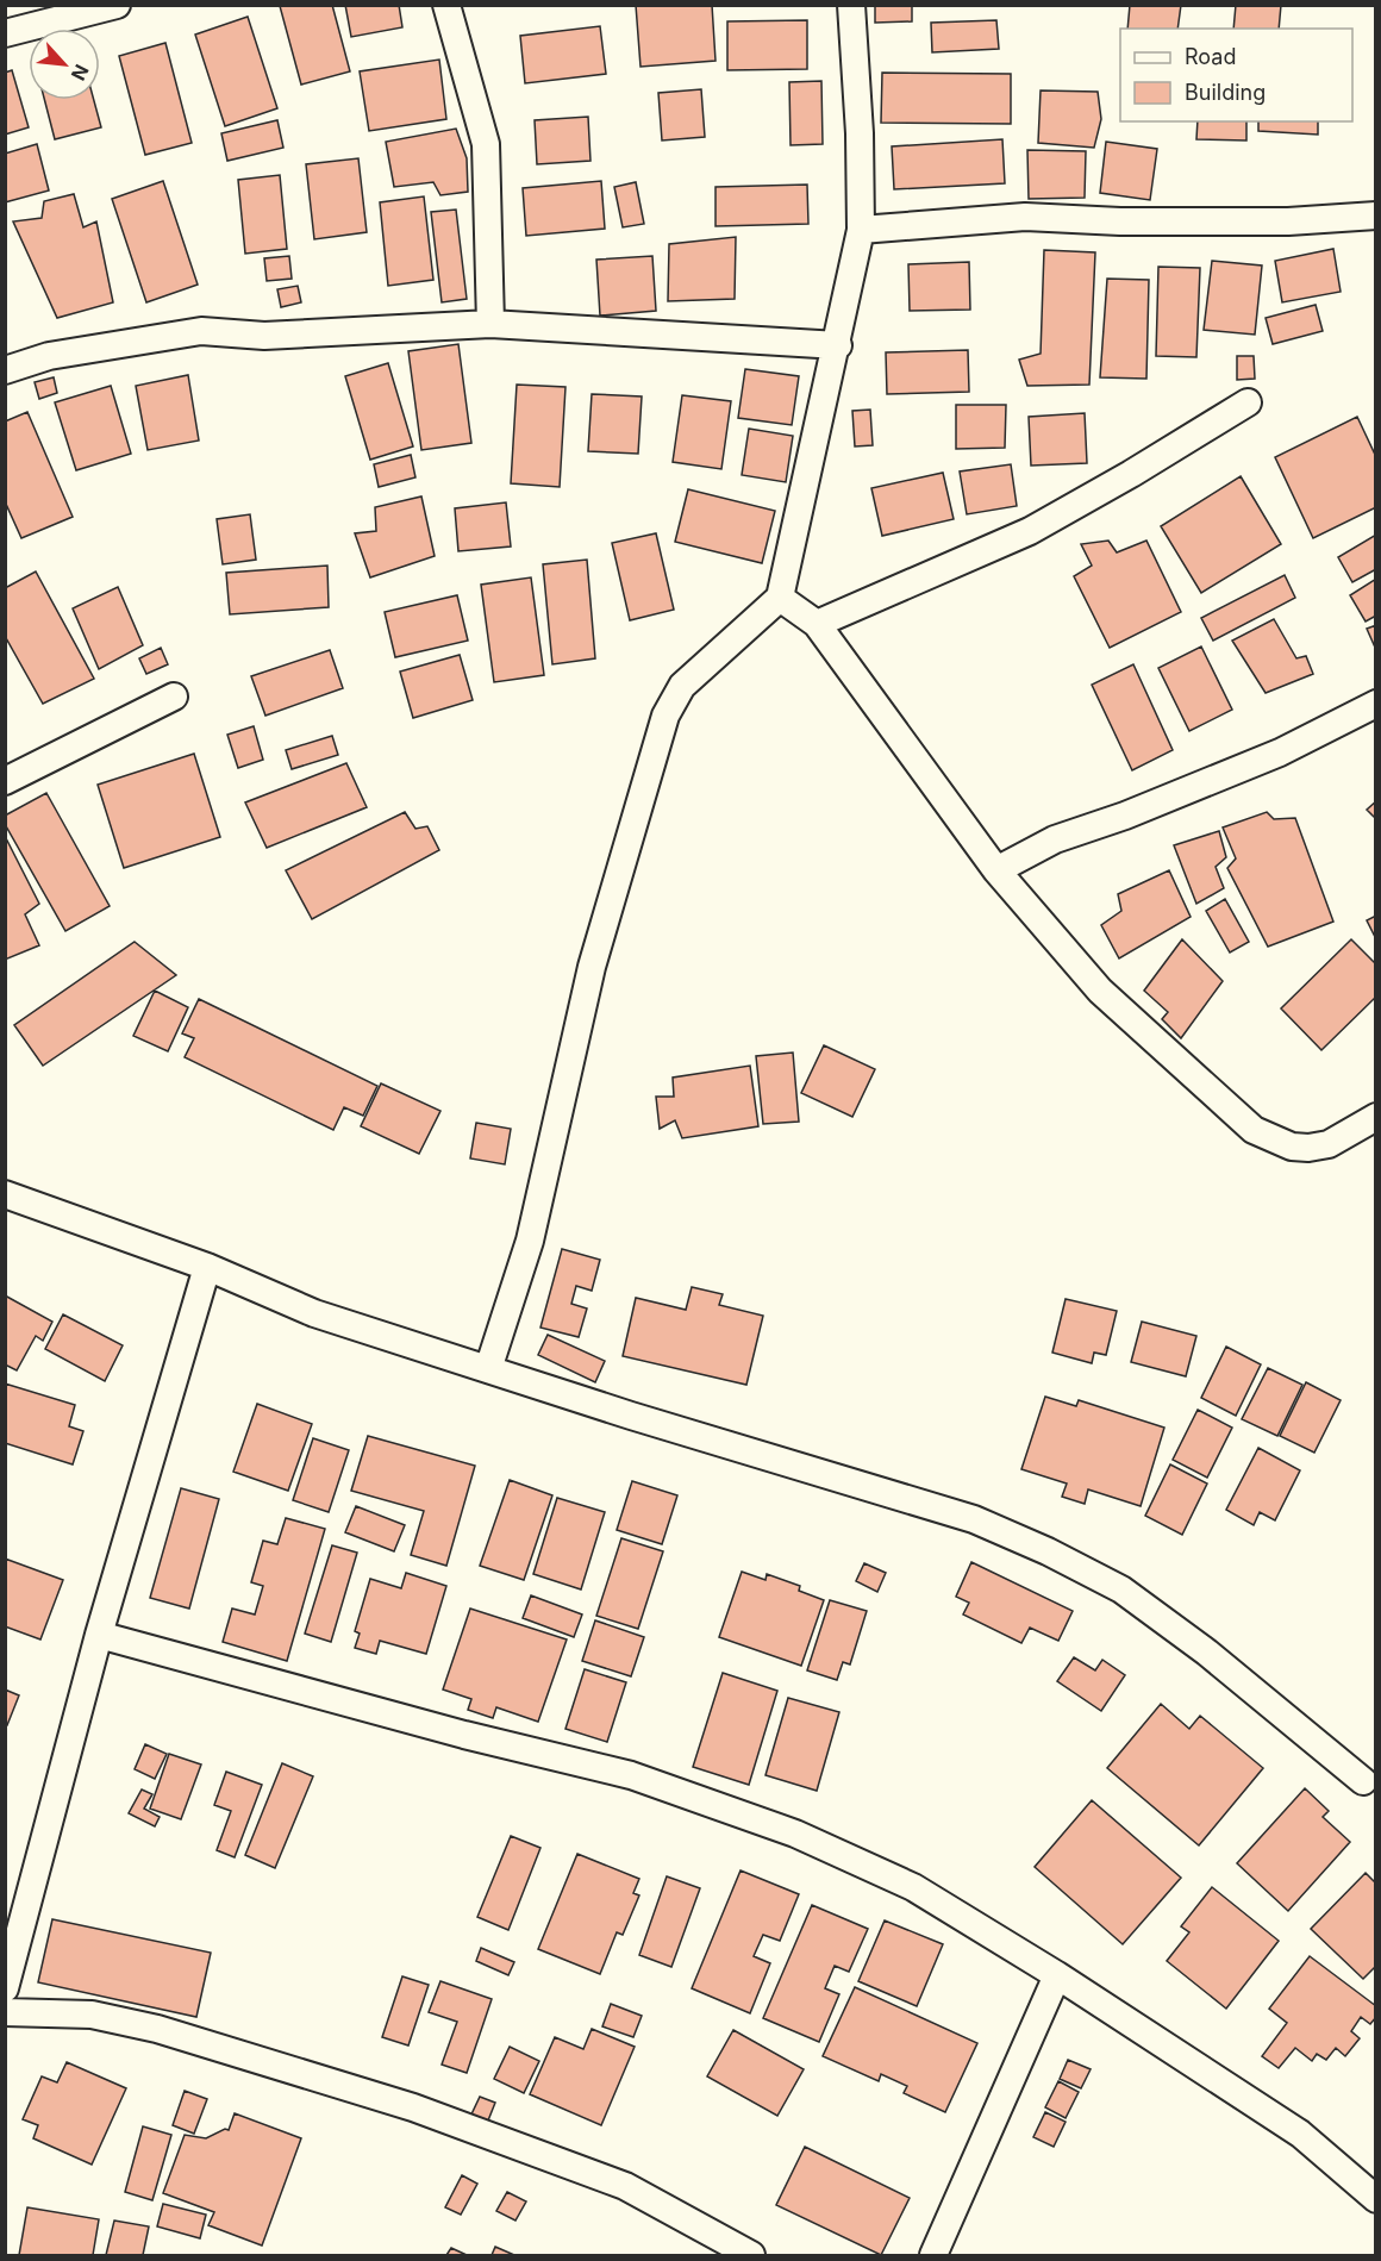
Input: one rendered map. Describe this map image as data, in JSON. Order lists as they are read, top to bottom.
{
  "legend": ["Road", "Building"],
  "north": "bottom right"
}
